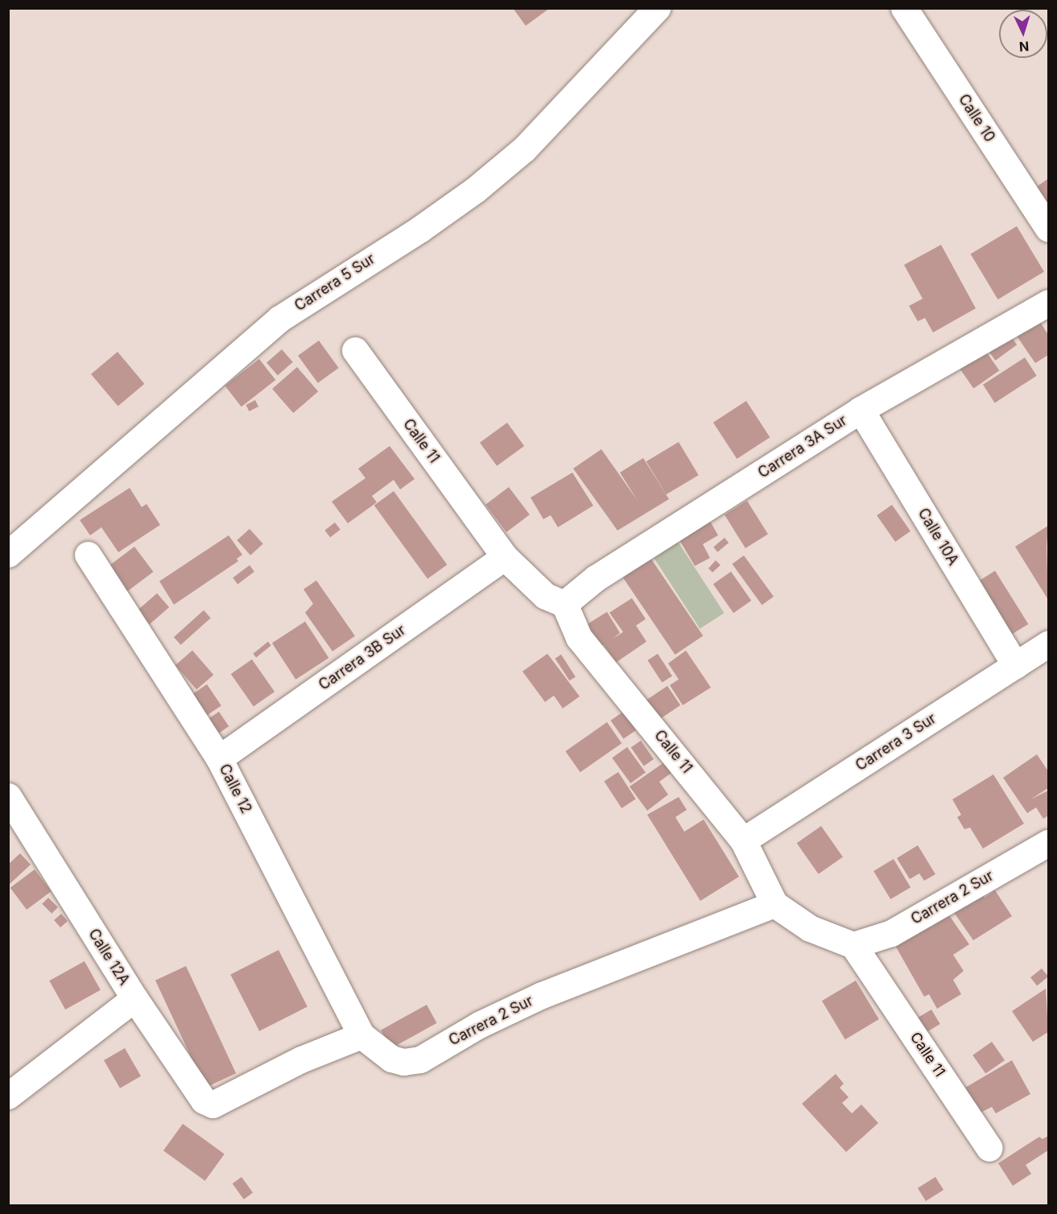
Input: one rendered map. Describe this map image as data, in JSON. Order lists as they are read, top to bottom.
{
  "streets": {
    "street": [
      "Calle 10",
      "Carrera 5 Sur",
      "Calle 11",
      "Carrera 3A Sur",
      "Calle 10A",
      "Carrera 3B Sur",
      "Carrera 3 Sur",
      "Calle 12",
      "Carrera 2 Sur",
      "Calle 12A"
    ]
  },
  "crossings": [
    ["Calle 11", "Carrera 3A Sur"],
    ["Calle 11", "Carrera 3B Sur"],
    ["Calle 11", "Carrera 3 Sur"],
    ["Calle 11", "Carrera 2 Sur"],
    ["Carrera 3A Sur", "Calle 10A"],
    ["Calle 10A", "Carrera 3 Sur"],
    ["Carrera 3B Sur", "Calle 12"],
    ["Calle 12", "Carrera 2 Sur"],
    ["Calle 12", "Calle 12A"],
    ["Carrera 2 Sur", "Calle 12A"]
  ],
  "north": "bottom"
}
